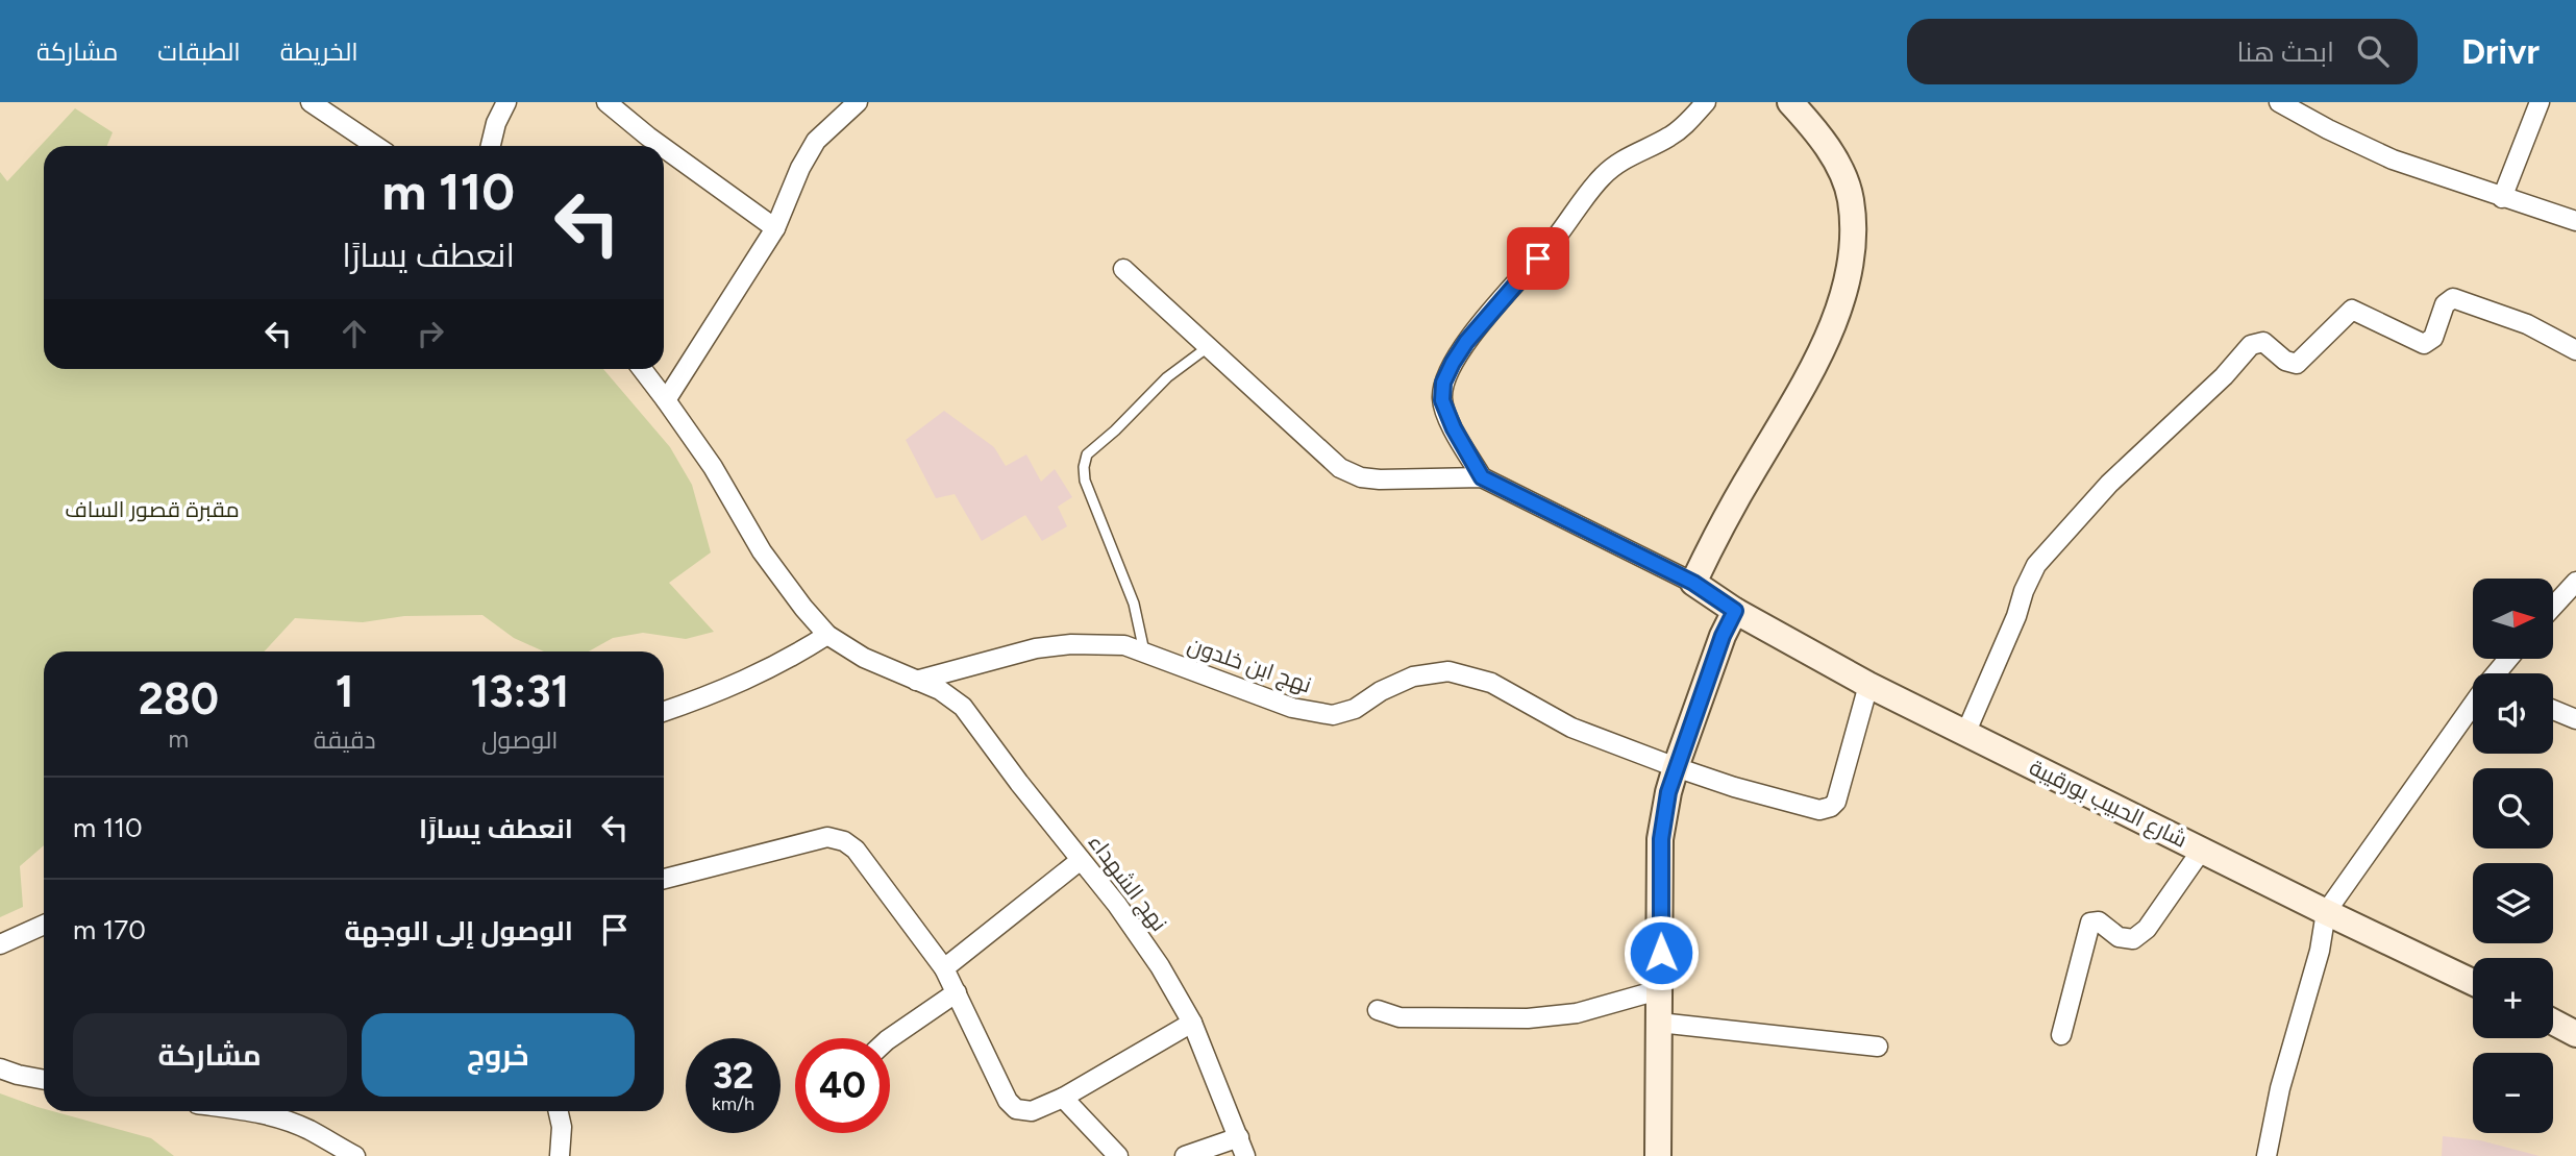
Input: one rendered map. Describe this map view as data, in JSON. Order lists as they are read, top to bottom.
{
  "streets": {
    "street": ["نهج ابن خلدون", "شارع الحبيب بورقيبة", "نهج الشهداء"]
  },
  "crossings": [
    ["نهج ابن خلدون", "شارع الحبيب بورقيبة"],
    ["نهج ابن خلدون", "نهج الشهداء"]
  ],
  "parks": ["مقبرة قصور الساف"],
  "north": "right",
  "page": {
    "header": "Drivr",
    "search": "ابحث هنا",
    "nav": ["الخريطة", "الطبقات", "مشاركة"],
    "turn": ["110 m", "انعطف يسارًا"],
    "map_buttons": ["+", "−"],
    "eta": [
      "13:31",
      "الوصول",
      "1",
      "دقيقة",
      "280",
      "m"
    ],
    "list": [
      {
        "name": "انعطف يسارًا",
        "value": "110 m"
      },
      {
        "name": "الوصول إلى الوجهة",
        "value": "170 m"
      }
    ],
    "buttons": ["خروج", "مشاركة"],
    "speed": "32 km/h",
    "limit": "40"
  }
}
